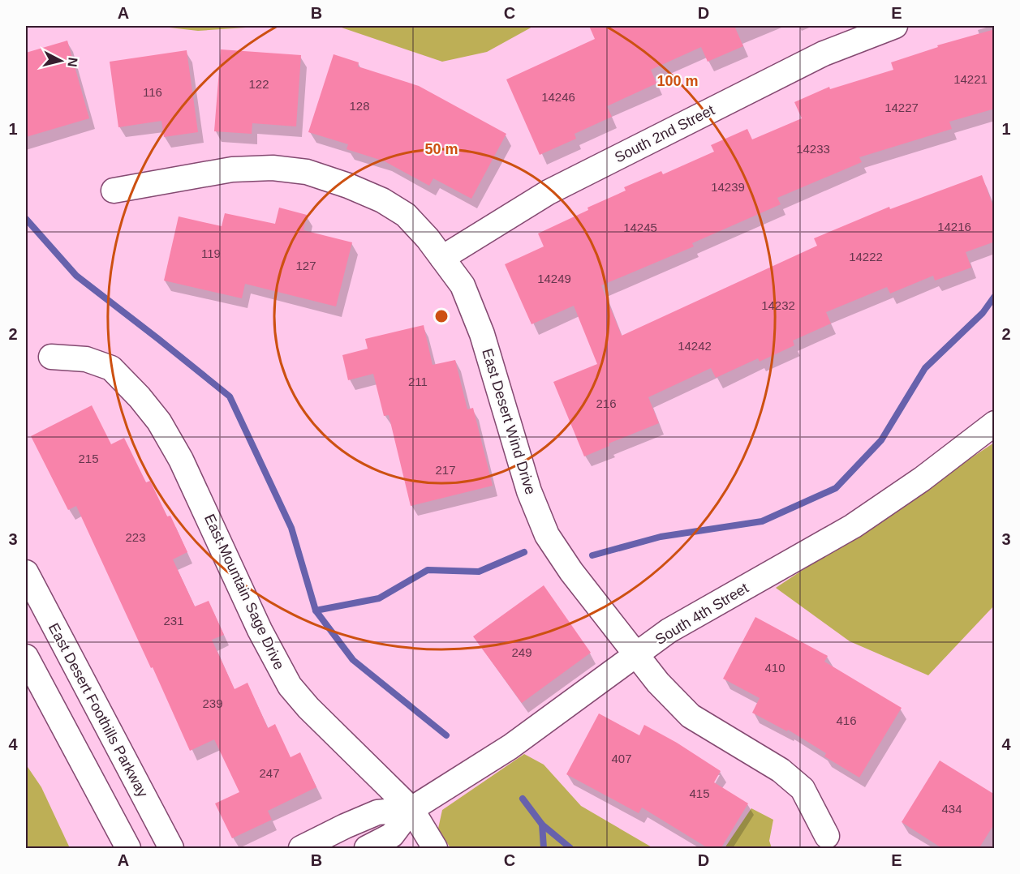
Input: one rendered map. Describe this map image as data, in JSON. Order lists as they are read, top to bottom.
{
  "streets": {
    "street": [
      "South 2nd Street",
      "East Desert Wind Drive",
      "East Mountain Sage Drive",
      "South 4th Street",
      "East Desert Foothills Parkway"
    ]
  },
  "crossings": [
    ["South 2nd Street", "East Desert Wind Drive"],
    ["East Desert Wind Drive", "South 4th Street"],
    ["East Mountain Sage Drive", "South 4th Street"]
  ],
  "house_numbers": [
    "14221",
    "122",
    "116",
    "14246",
    "128",
    "14227",
    "14233",
    "14239",
    "14216",
    "14245",
    "119",
    "14222",
    "127",
    "14249",
    "14232",
    "14242",
    "211",
    "216",
    "215",
    "217",
    "223",
    "231",
    "249",
    "410",
    "239",
    "416",
    "407",
    "247",
    "415",
    "434"
  ],
  "north": "right",
  "grid": {
    "columns": [
      "A",
      "B",
      "C",
      "D",
      "E"
    ],
    "rows": [
      "1",
      "2",
      "3",
      "4"
    ]
  },
  "rings": ["100 m", "50 m"]
}
